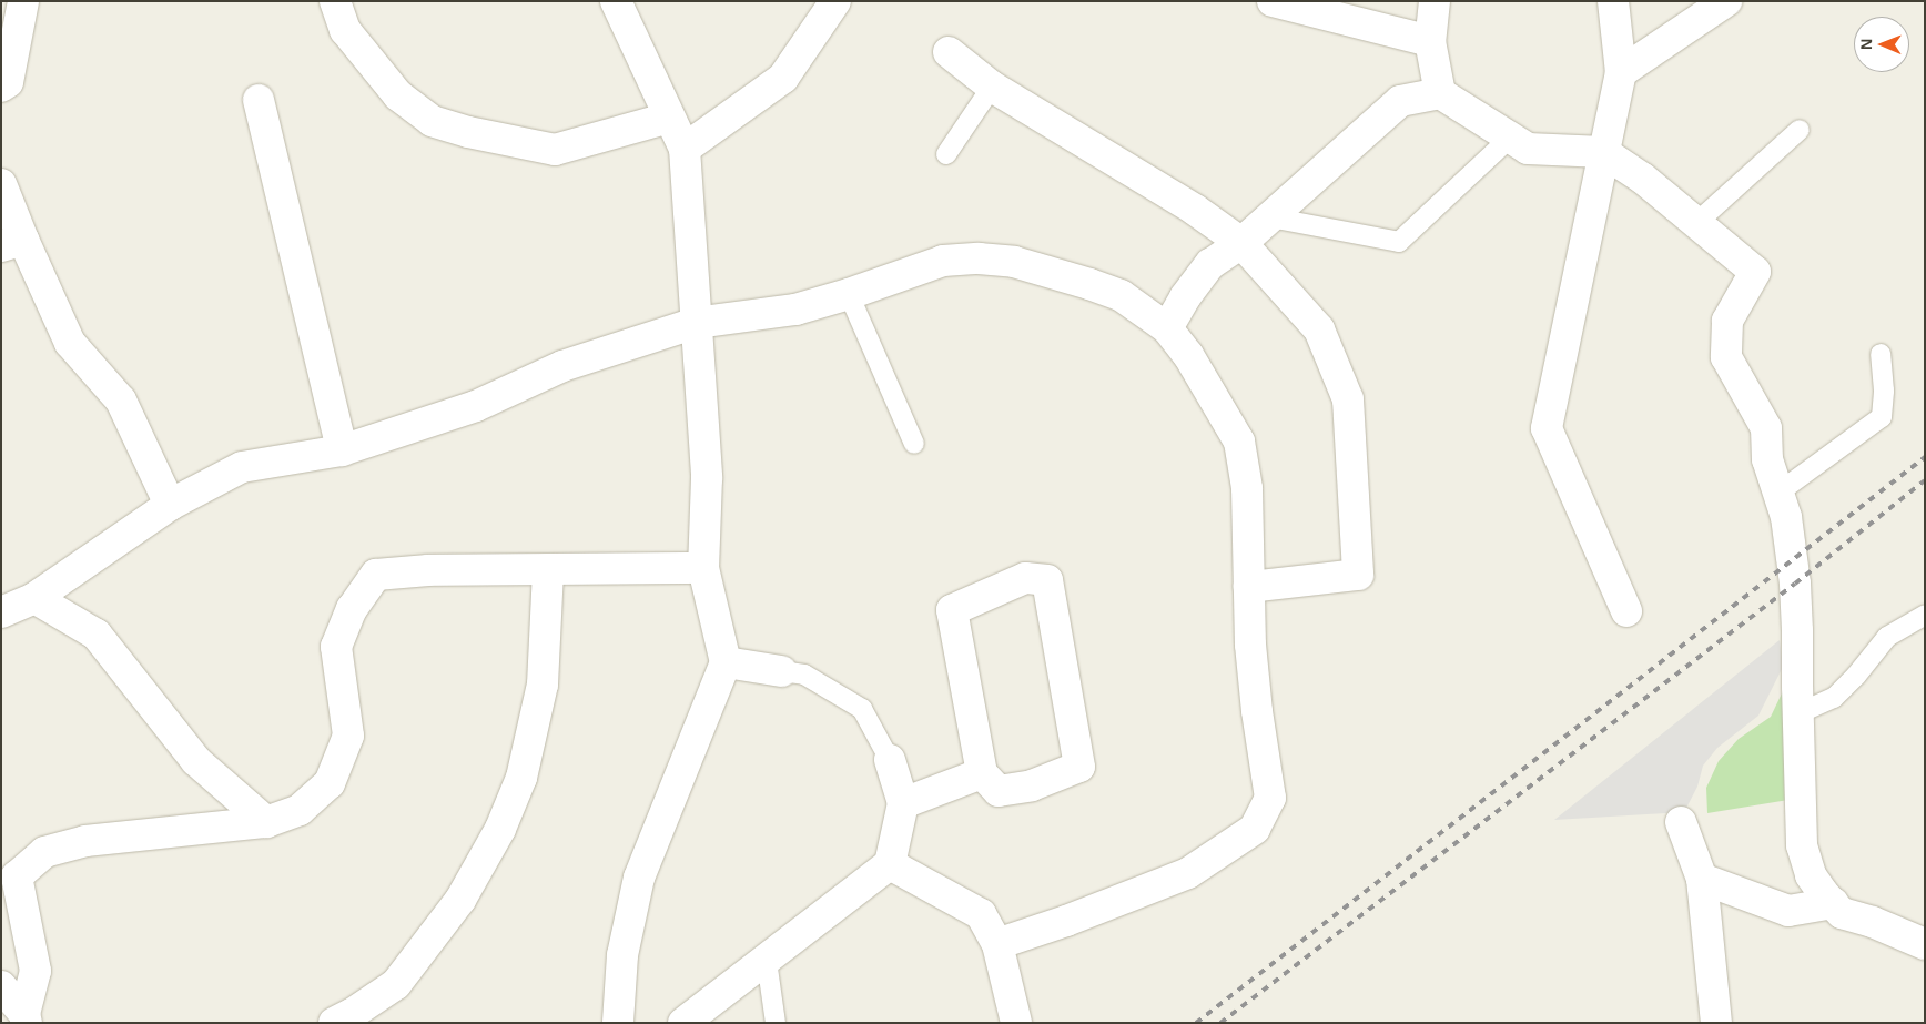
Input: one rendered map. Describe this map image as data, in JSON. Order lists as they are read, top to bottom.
{
  "north": "left"
}
